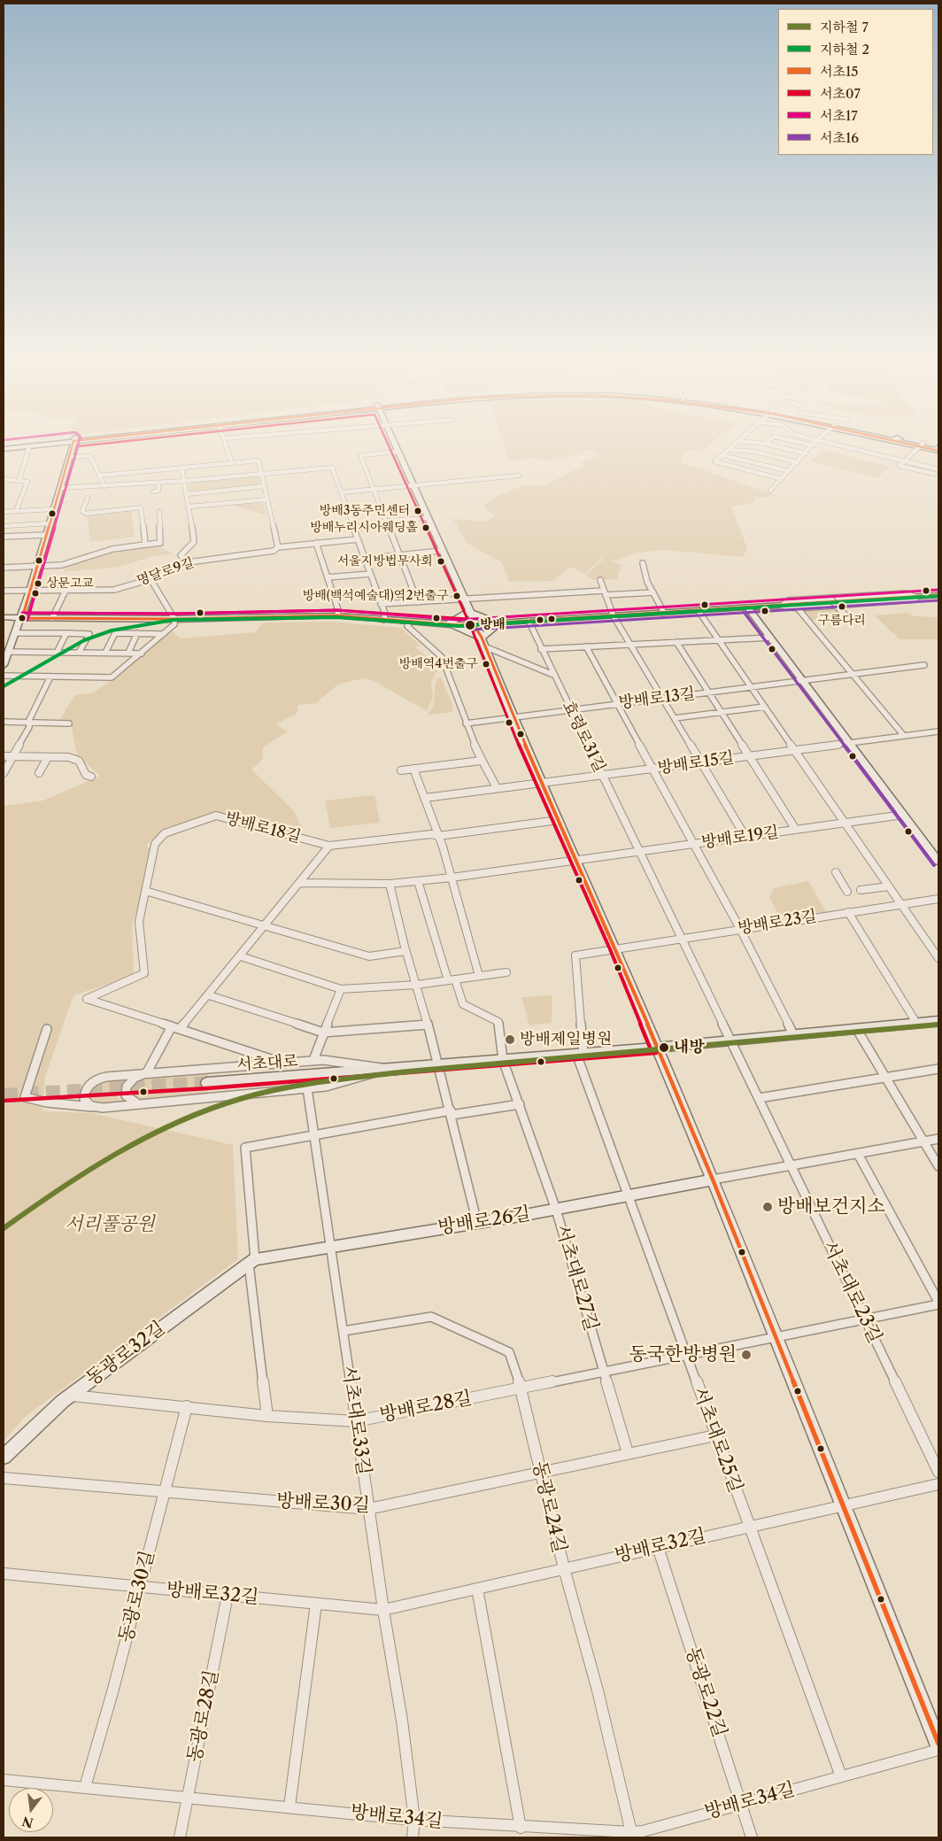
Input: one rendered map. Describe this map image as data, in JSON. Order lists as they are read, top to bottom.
{
  "streets": {
    "main road": ["서초대로", "방배로26길", "동광로32길"],
    "street": [
      "명달로9길",
      "방배로13길",
      "효령로31길",
      "방배로15길",
      "방배로18길",
      "방배로19길",
      "방배로23길",
      "서초대로27길",
      "서초대로23길",
      "방배로28길",
      "서초대로33길",
      "서초대로25길",
      "방배로30길",
      "동광로24길",
      "방배로32길",
      "동광로30길",
      "동광로22길",
      "동광로28길",
      "방배로34길"
    ]
  },
  "crossings": [
    ["방배로13길", "효령로31길"],
    ["효령로31길", "방배로15길"],
    ["효령로31길", "방배로19길"],
    ["효령로31길", "방배로23길"],
    ["효령로31길", "서초대로23길"],
    ["방배로23길", "서초대로"],
    ["방배로23길", "서초대로23길"],
    ["방배로23길", "서초대로25길"],
    ["서초대로", "서초대로27길"],
    ["서초대로", "서초대로23길"],
    ["서초대로", "서초대로33길"],
    ["서초대로", "서초대로25길"],
    ["방배로26길", "서초대로27길"],
    ["방배로26길", "동광로32길"],
    ["방배로26길", "서초대로33길"],
    ["방배로26길", "서초대로25길"],
    ["서초대로27길", "방배로28길"],
    ["서초대로27길", "방배로30길"],
    ["서초대로23길", "방배로28길"],
    ["동광로32길", "방배로28길"],
    ["방배로28길", "서초대로33길"],
    ["방배로28길", "서초대로25길"],
    ["방배로28길", "동광로24길"],
    ["방배로28길", "동광로30길"],
    ["서초대로33길", "방배로30길"],
    ["서초대로33길", "동광로24길"],
    ["서초대로33길", "방배로32길"],
    ["서초대로33길", "방배로34길"],
    ["서초대로25길", "방배로30길"],
    ["서초대로25길", "방배로32길"],
    ["서초대로25길", "방배로34길"],
    ["방배로30길", "동광로24길"],
    ["방배로30길", "동광로30길"],
    ["동광로24길", "방배로32길"],
    ["동광로24길", "방배로34길"],
    ["방배로32길", "동광로30길"],
    ["방배로32길", "동광로22길"],
    ["방배로32길", "동광로28길"],
    ["동광로30길", "방배로34길"],
    ["동광로22길", "방배로34길"],
    ["동광로28길", "방배로34길"]
  ],
  "parks": ["서리풀공원"],
  "places": [
    "방배3동주민센터",
    "방배누리시아웨딩홀",
    "서울지방법무사회",
    "상문고교",
    "방배(백석예술대)역2번출구",
    "구름다리",
    "방배",
    "방배역4번출구",
    "방배제일병원",
    "내방",
    "방배보건지소",
    "동국한방병원"
  ],
  "lines": [
    "transit line 서초15",
    "transit line 서초07",
    "transit line 서초17",
    "metro line 2",
    "transit line 서초16",
    "metro line 7"
  ],
  "legend": [
    "지하철 7",
    "지하철 2",
    "서초15",
    "서초07",
    "서초17",
    "서초16"
  ],
  "north": "bottom"
}
